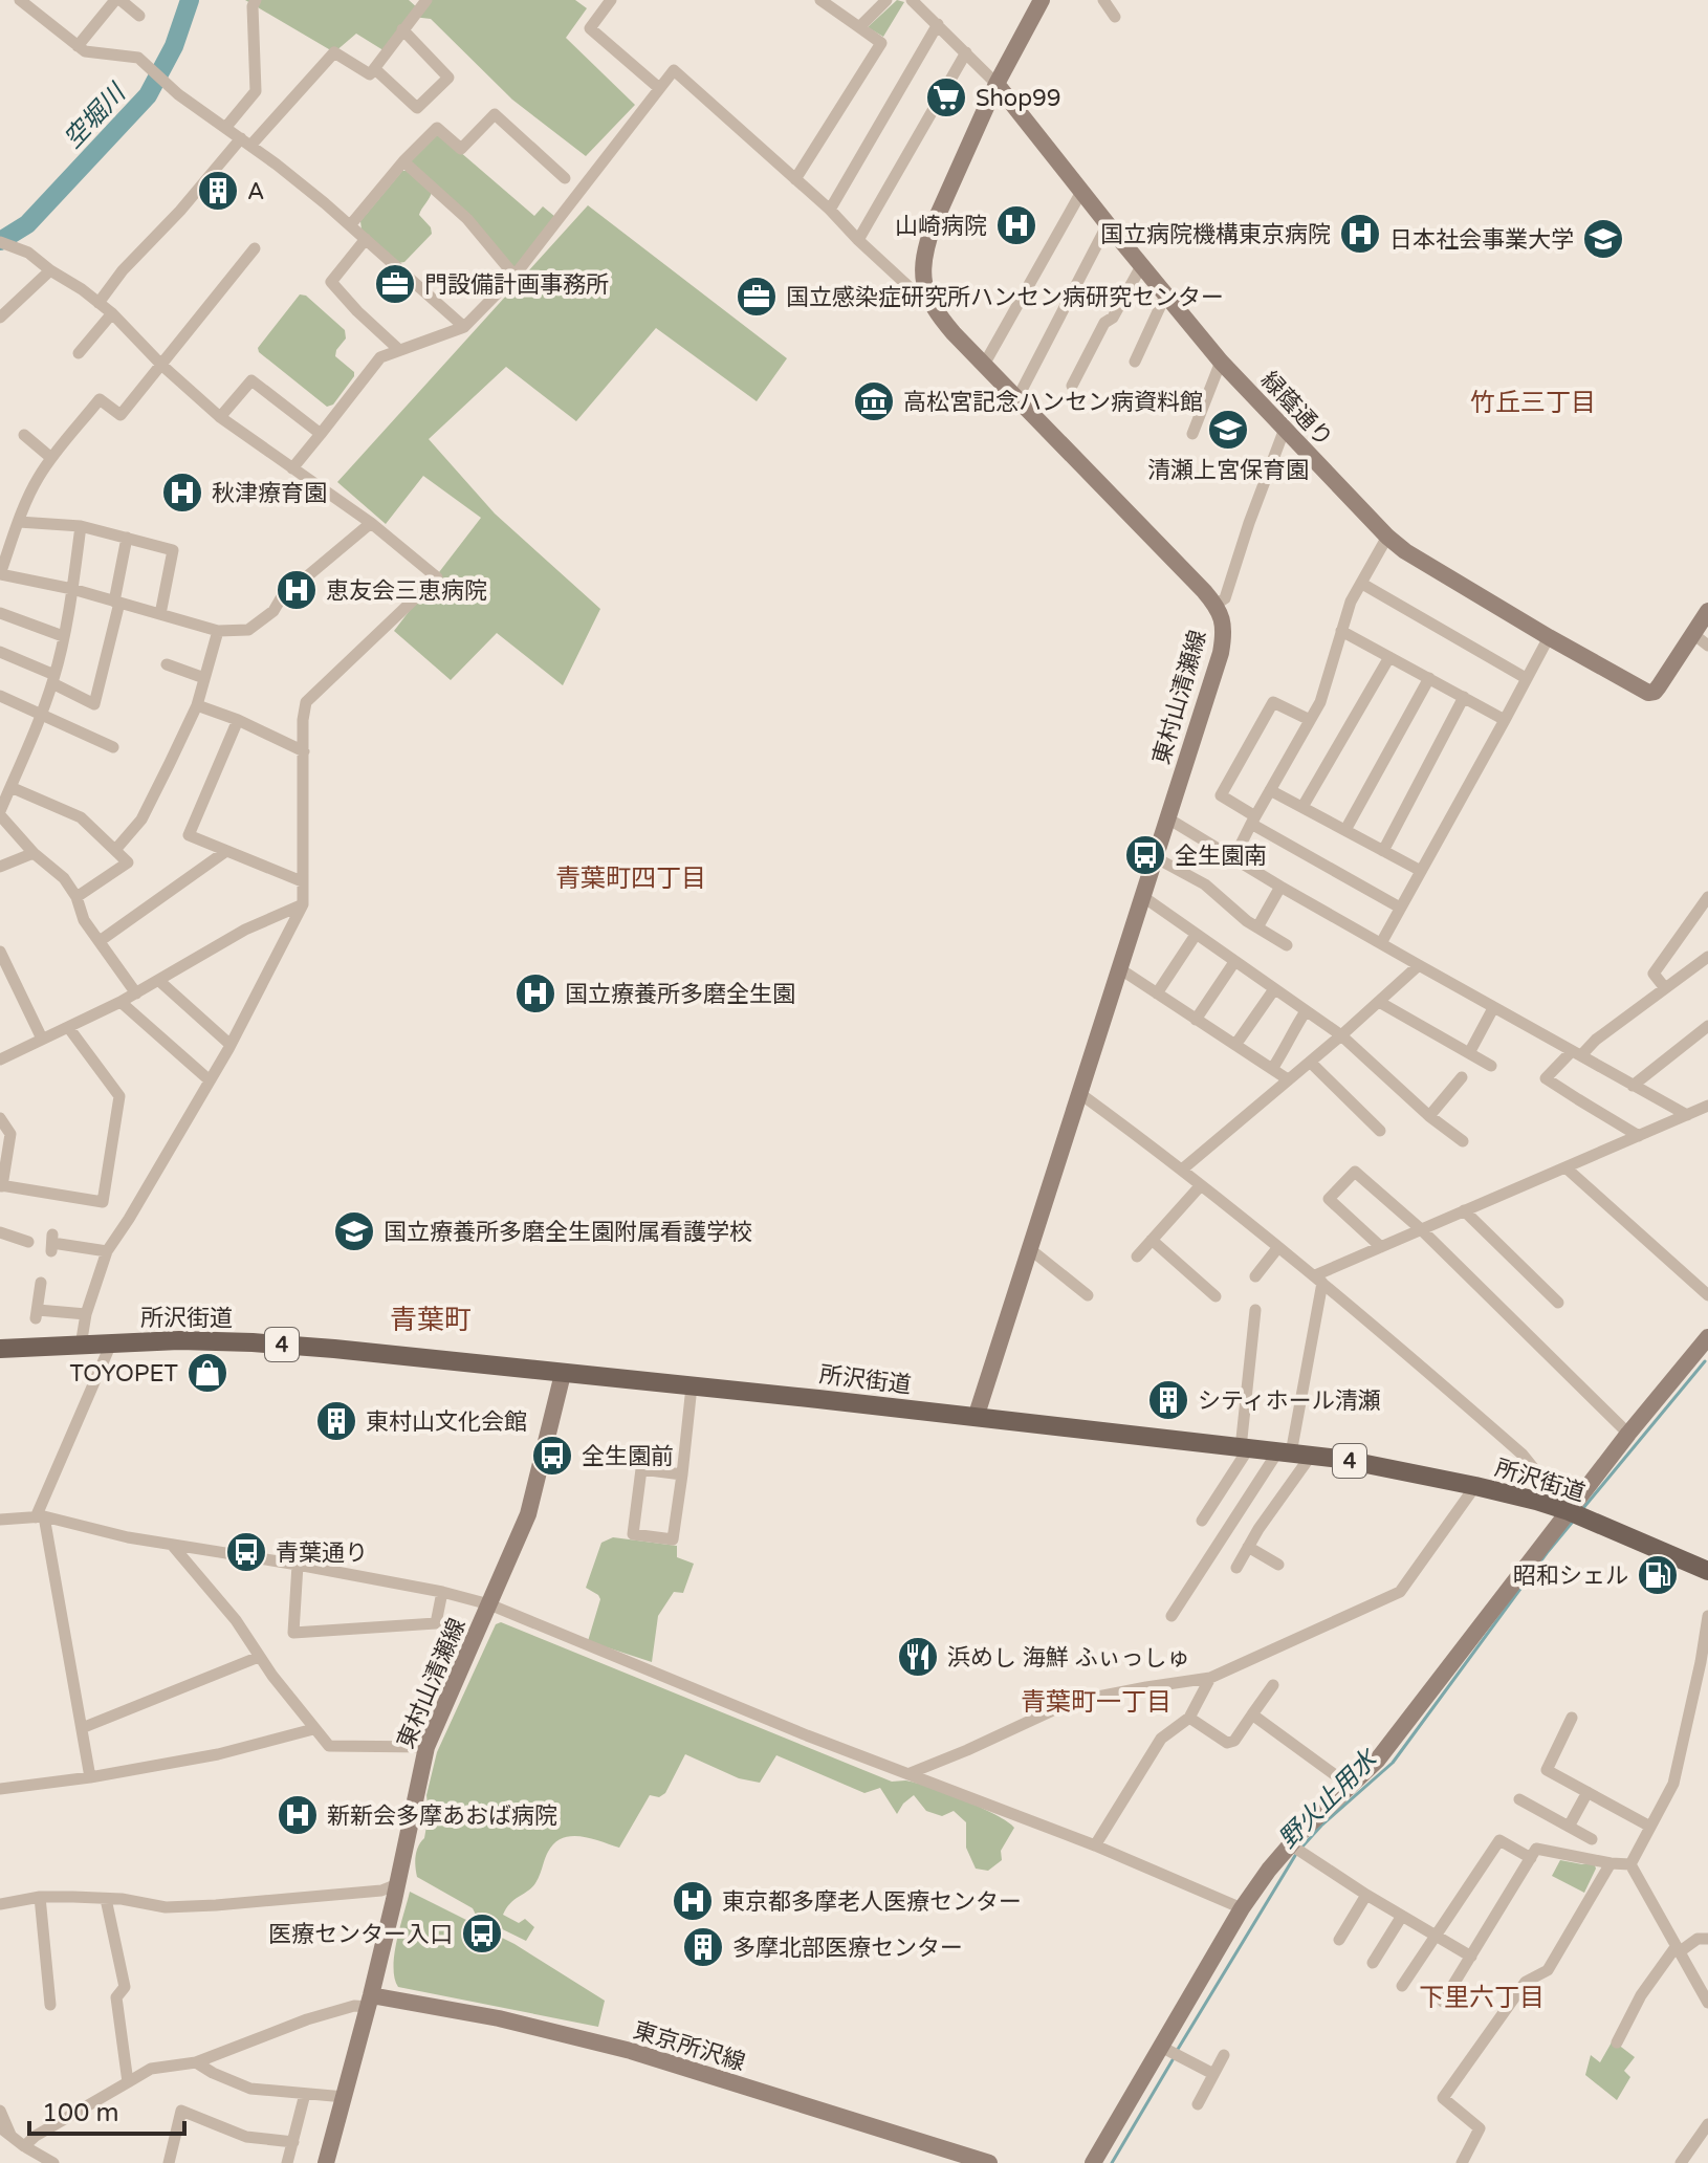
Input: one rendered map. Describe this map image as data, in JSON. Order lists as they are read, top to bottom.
{
  "streets": {
    "main road": ["所沢街道", "4"],
    "street": ["緑蔭通り", "東村山清瀬線", "東京所沢線"]
  },
  "crossings": [
    ["東村山清瀬線", "所沢街道"],
    ["東村山清瀬線", "東京所沢線"]
  ],
  "districts": [
    "竹丘三丁目",
    "青葉町四丁目",
    "青葉町",
    "青葉町一丁目",
    "下里六丁目"
  ],
  "water": ["空堀川", "野火止用水"],
  "places": {
    "supermarket": ["Shop99"],
    "building": [
      "A",
      "シティホール清瀬",
      "東村山文化会館",
      "多摩北部医療センター"
    ],
    "hospital": [
      "山崎病院",
      "国立病院機構東京病院",
      "秋津療育園",
      "恵友会三恵病院",
      "国立療養所多磨全生園",
      "新新会多摩あおば病院",
      "東京都多摩老人医療センター"
    ],
    "school or university": ["日本社会事業大学", "清瀬上宮保育園", "国立療養所多磨全生園附属看護学校"],
    "office": ["門設備計画事務所", "国立感染症研究所ハンセン病研究センター"],
    "museum": ["高松宮記念ハンセン病資料館"],
    "bus stop": [
      "全生園南",
      "全生園前",
      "青葉通り",
      "医療センター入口"
    ],
    "shop": ["TOYOPET"],
    "fuel station": ["昭和シェル"],
    "restaurant": ["浜めし 海鮮 ふぃっしゅ"]
  },
  "scale_bar": "100 m"
}
